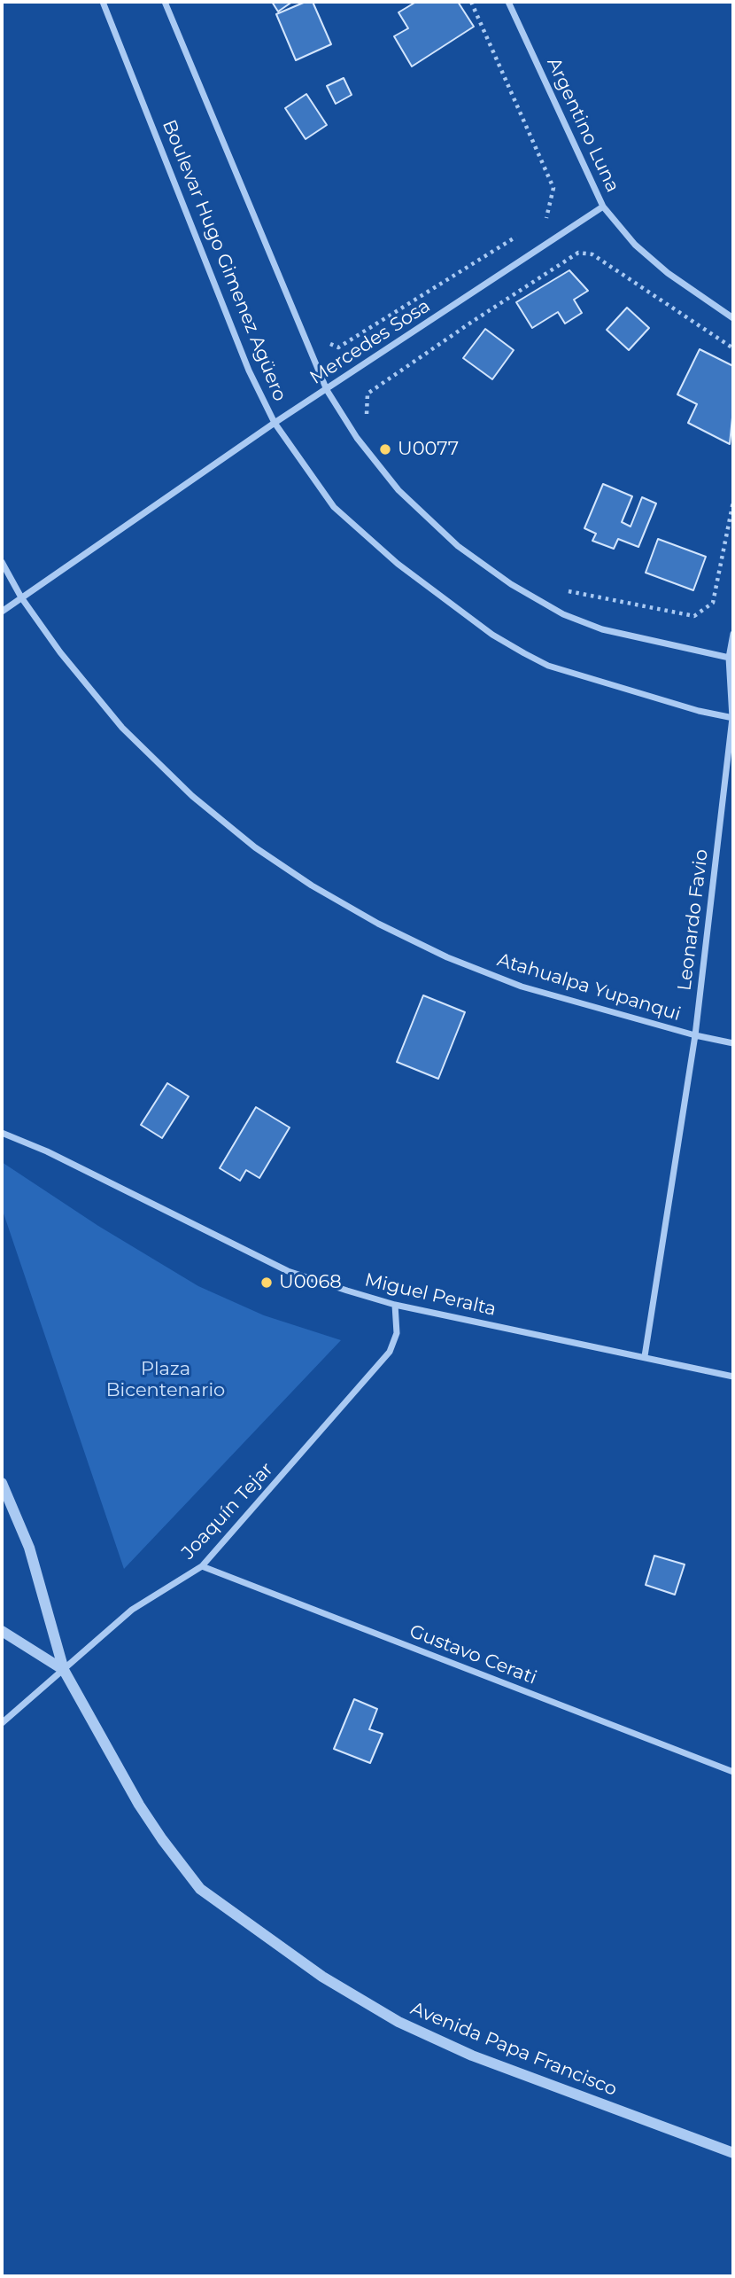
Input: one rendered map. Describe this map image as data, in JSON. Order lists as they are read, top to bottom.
{
  "streets": {
    "street": [
      "Argentino Luna",
      "Boulevar Hugo Gimenez Agüero",
      "Mercedes Sosa",
      "Leonardo Favio",
      "Atahualpa Yupanqui",
      "Miguel Peralta",
      "Joaquín Tejar",
      "Gustavo Cerati",
      "Avenida Papa Francisco"
    ]
  },
  "crossings": [
    ["Argentino Luna", "Mercedes Sosa"],
    ["Boulevar Hugo Gimenez Agüero", "Mercedes Sosa"],
    ["Boulevar Hugo Gimenez Agüero", "Leonardo Favio"],
    ["Mercedes Sosa", "Atahualpa Yupanqui"],
    ["Leonardo Favio", "Atahualpa Yupanqui"],
    ["Leonardo Favio", "Miguel Peralta"],
    ["Miguel Peralta", "Joaquín Tejar"],
    ["Joaquín Tejar", "Gustavo Cerati"],
    ["Joaquín Tejar", "Avenida Papa Francisco"]
  ],
  "parks": ["Plaza Bicentenario"],
  "places": ["U0077", "U0068"]
}
